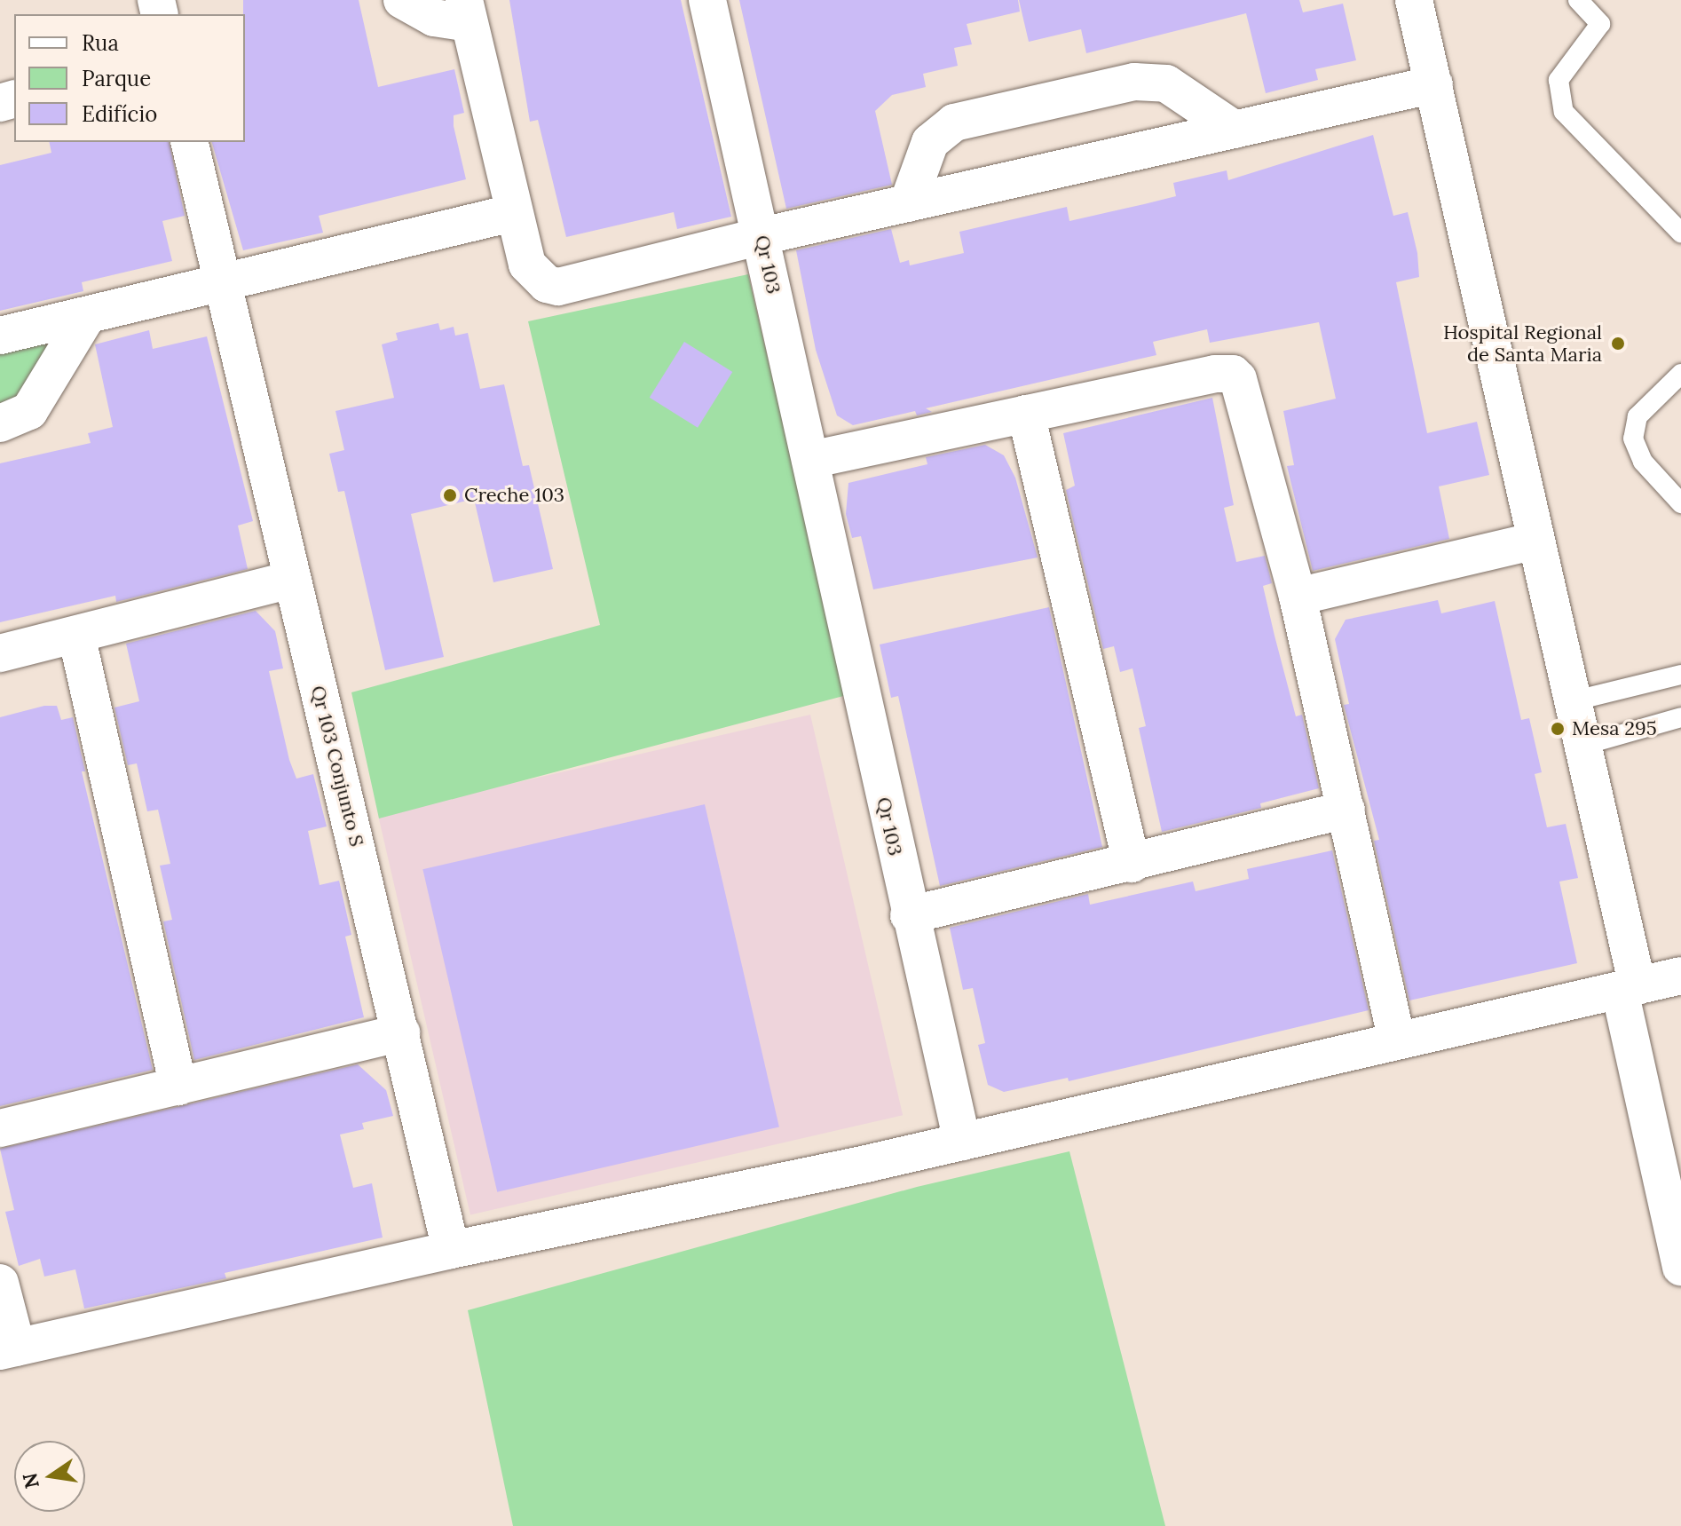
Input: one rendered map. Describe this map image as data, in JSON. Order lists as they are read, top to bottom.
{
  "streets": {
    "street": ["Qr 103", "Qr 103 Conjunto S"]
  },
  "places": ["Hospital Regional de Santa Maria", "Creche 103", "Mesa 295"],
  "legend": ["Rua", "Parque", "Edifício"],
  "north": "left"
}
